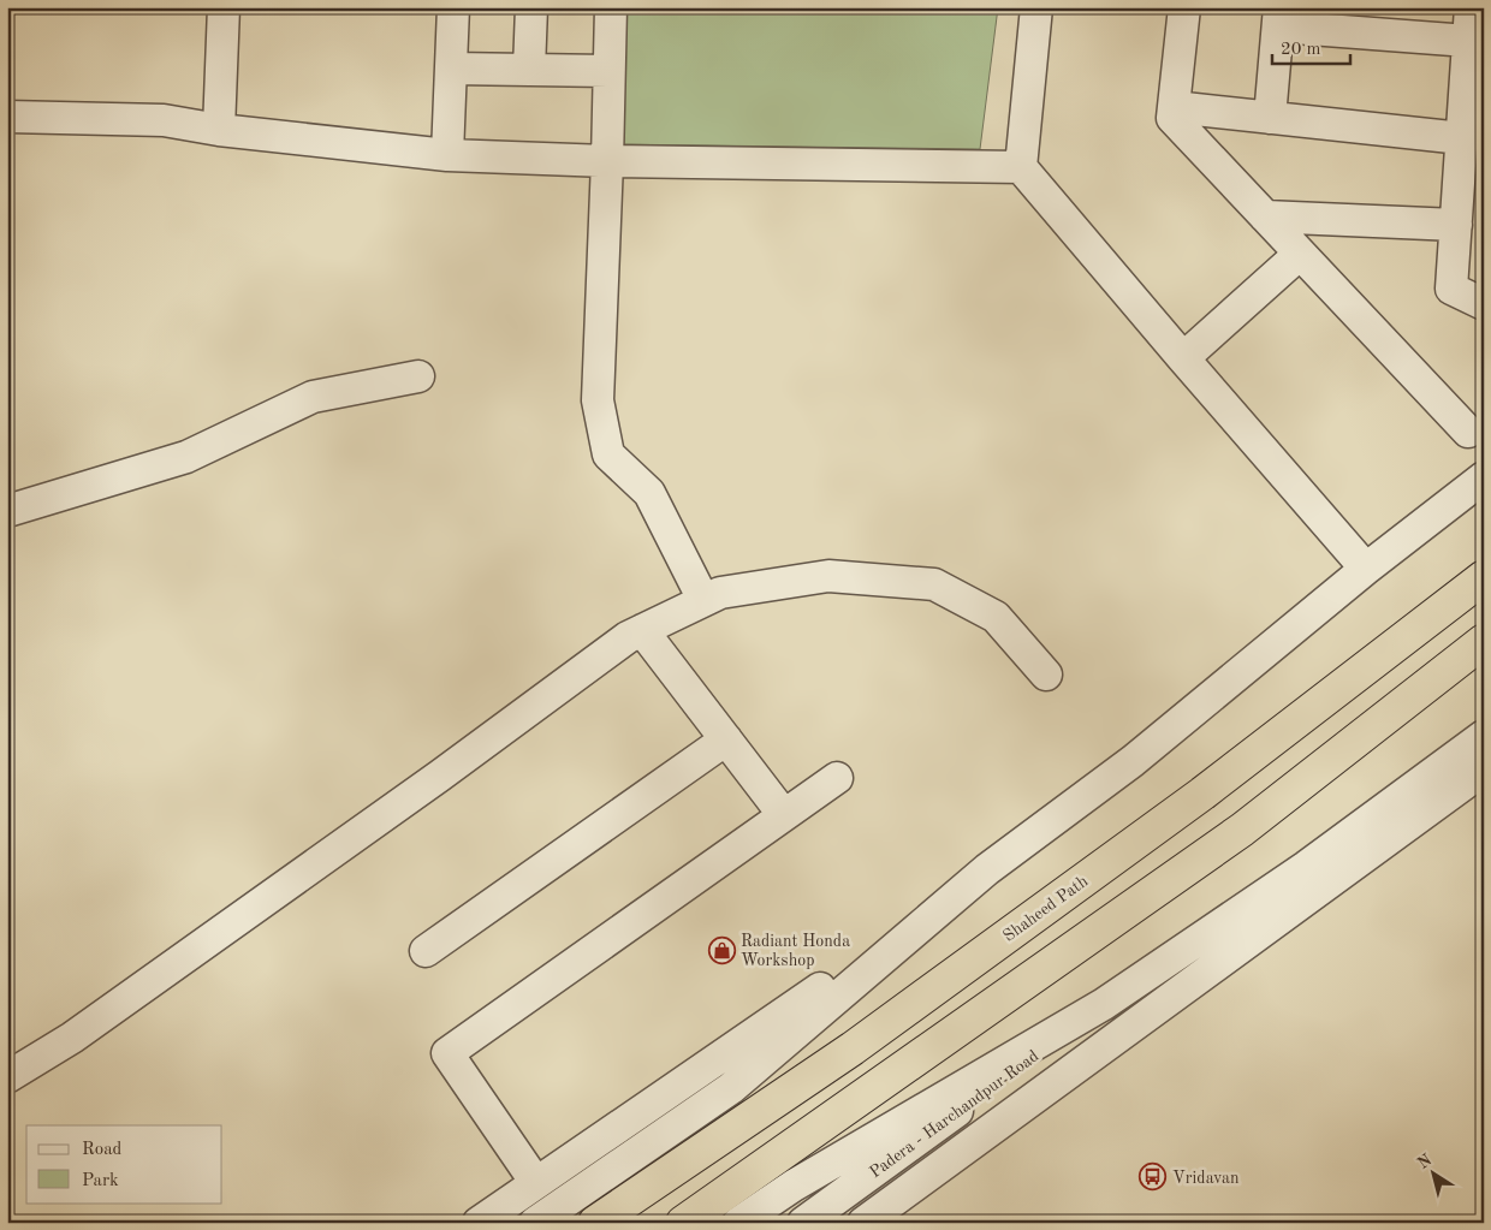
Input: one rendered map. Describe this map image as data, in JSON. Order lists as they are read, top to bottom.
{
  "streets": {
    "highway": ["Shaheed Path"],
    "street": ["Padera - Harchandpur Road"]
  },
  "places": {
    "shop": ["Radiant Honda Workshop"],
    "bus stop": ["Vridavan"]
  },
  "legend": ["Road", "Park"],
  "scale_bar": "20 m",
  "north": "top left"
}
